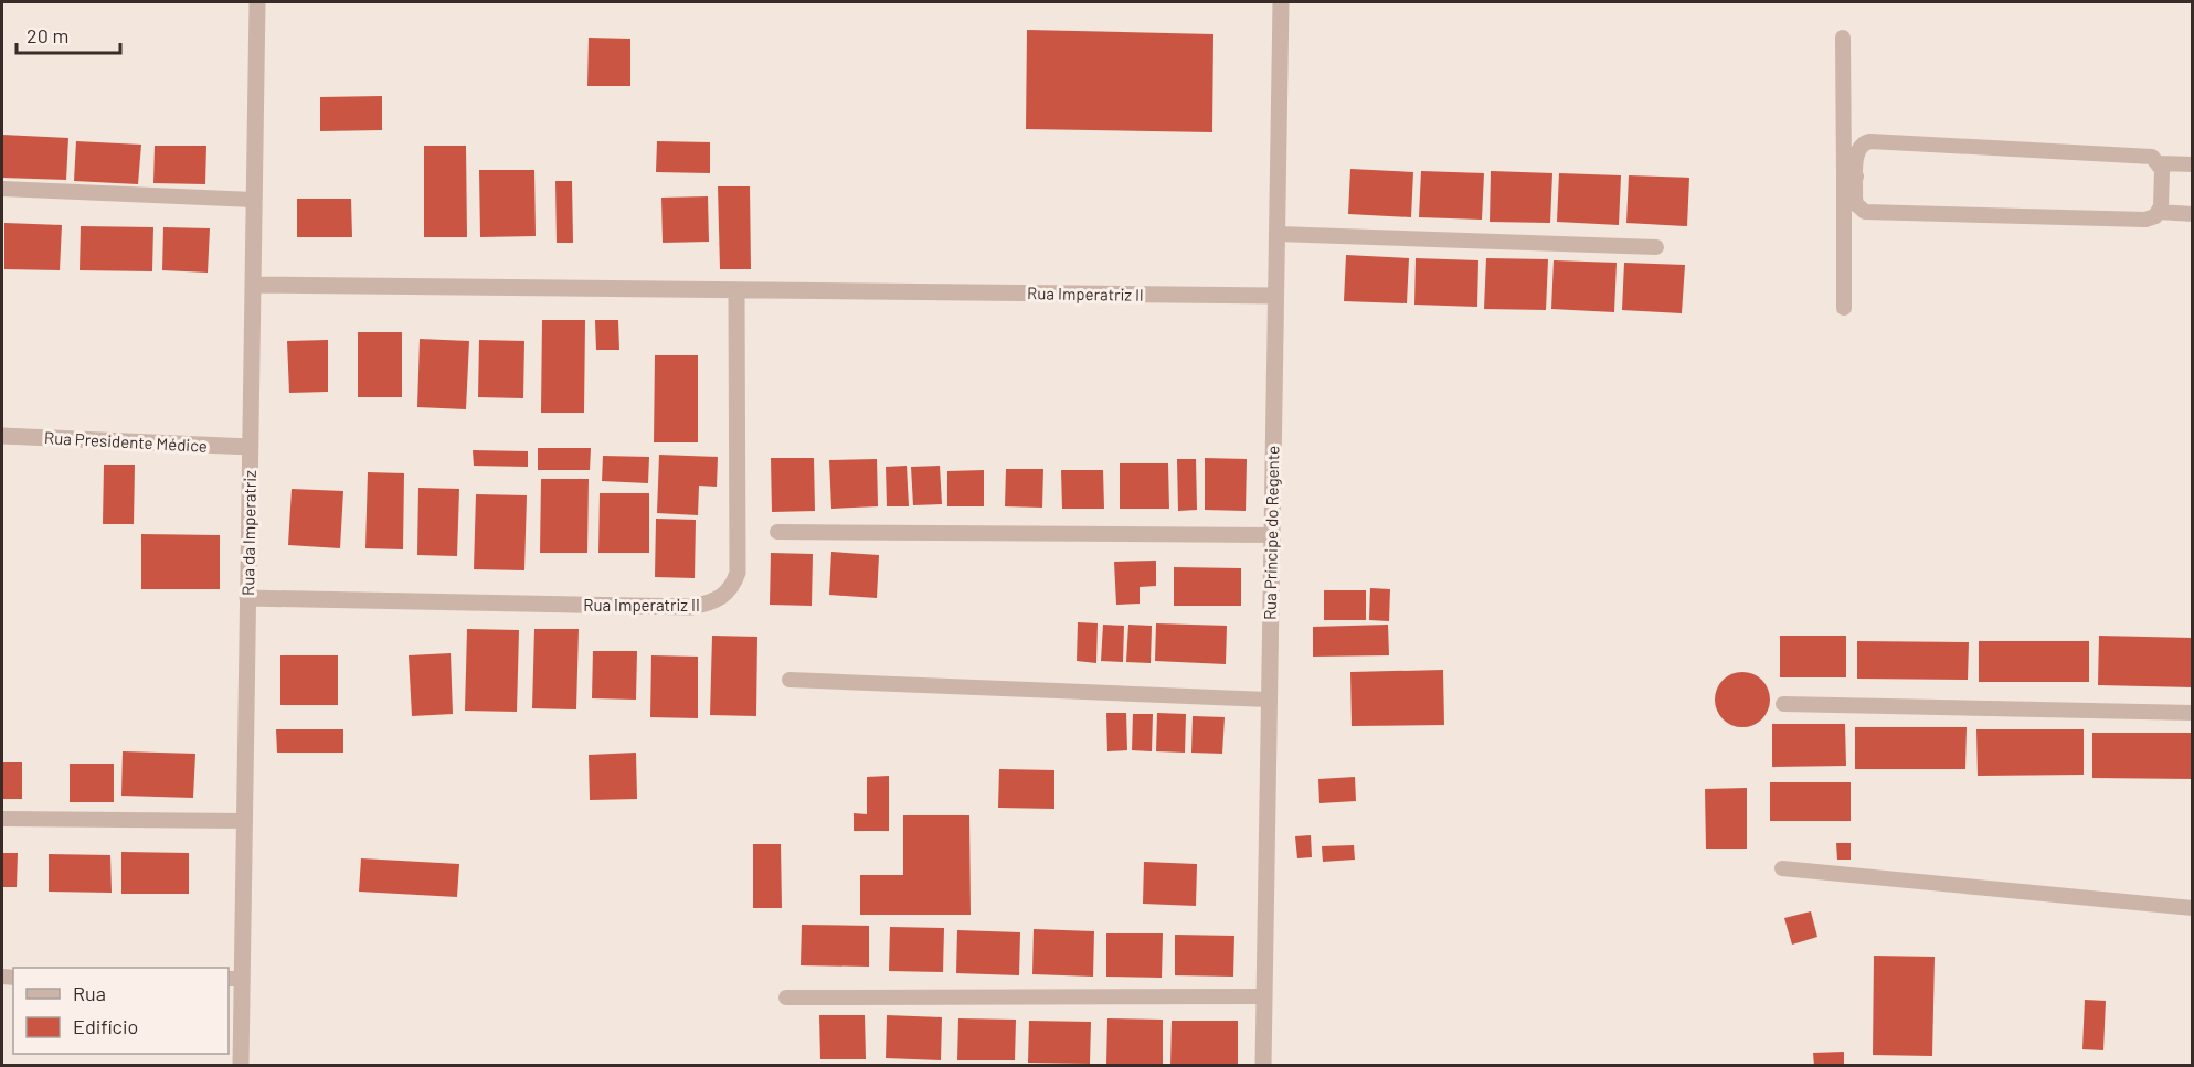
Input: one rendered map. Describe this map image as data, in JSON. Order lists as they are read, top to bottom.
{
  "streets": {
    "street": [
      "Rua Imperatriz II",
      "Rua Presidente Médice",
      "Rua da Imperatriz",
      "Rua Príncipe do Regente"
    ]
  },
  "crossings": [
    ["Rua Imperatriz II", "Rua da Imperatriz"],
    ["Rua Imperatriz II", "Rua Príncipe do Regente"],
    ["Rua Presidente Médice", "Rua da Imperatriz"]
  ],
  "legend": ["Rua", "Edifício"],
  "scale_bar": "20 m"
}
